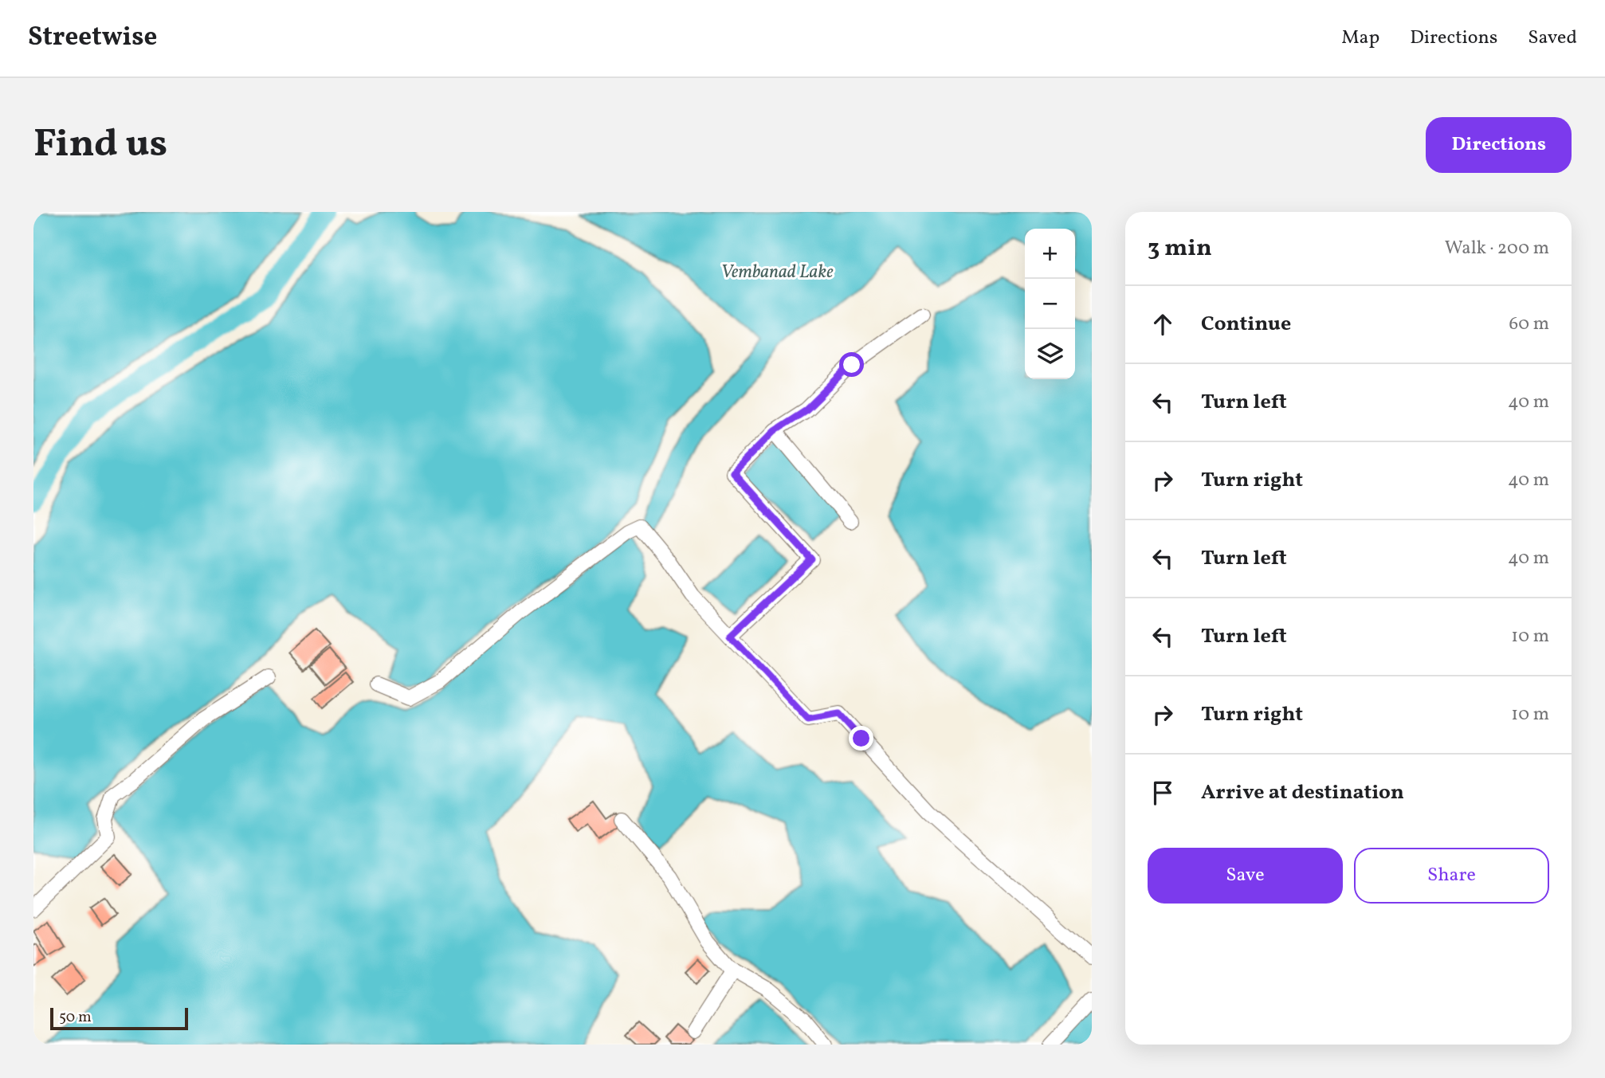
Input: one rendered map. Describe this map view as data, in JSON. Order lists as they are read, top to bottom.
{
  "water": ["Vembanad Lake"],
  "scale_bar": "50 m",
  "page": {
    "header": "Streetwise",
    "nav": ["Map", "Directions", "Saved"],
    "buttons": [
      "Directions",
      ["Save", "Share"]
    ],
    "title": "Find us",
    "heading": ["3 min", "Walk · 200 m"],
    "map_buttons": ["+", "−"],
    "list": [
      ["Continue", "60 m"],
      ["Turn left", "40 m"],
      ["Turn right", "40 m"],
      ["Turn left", "40 m"],
      ["Turn left", "10 m"],
      ["Turn right", "10 m"],
      "Arrive at destination"
    ],
    "scale": "50 m"
  }
}
